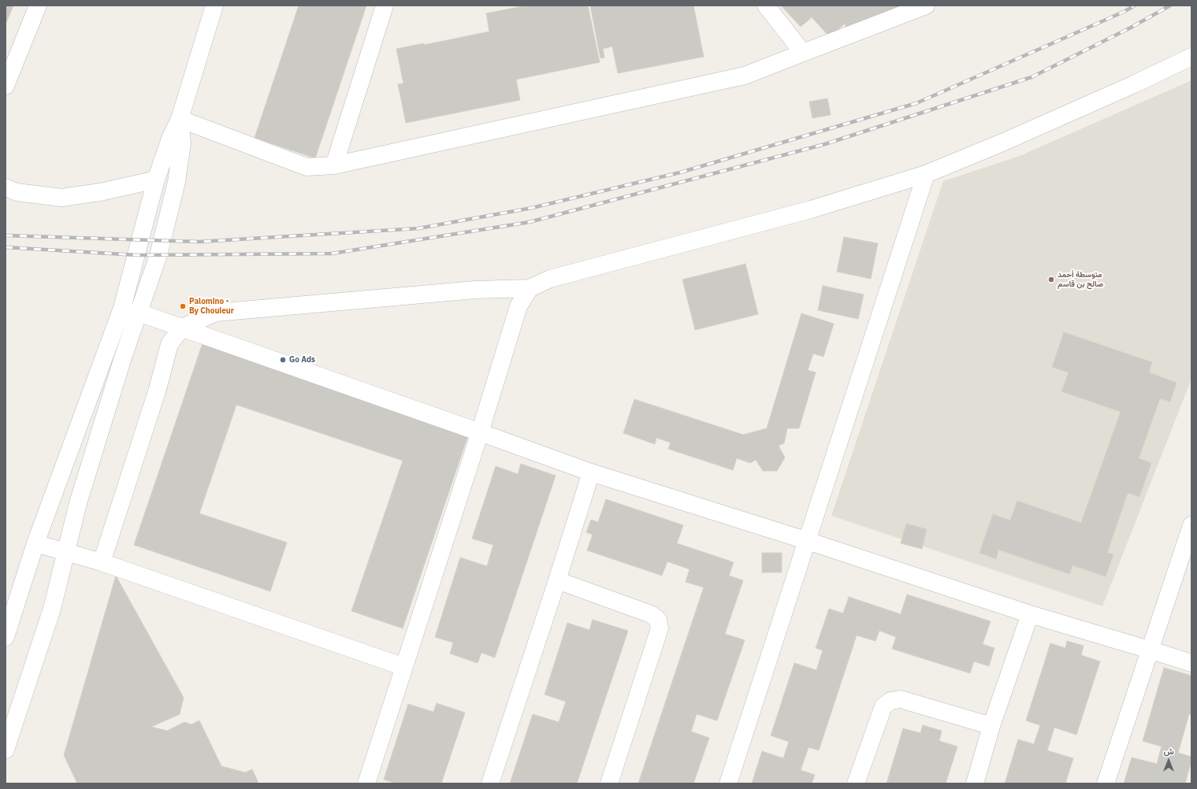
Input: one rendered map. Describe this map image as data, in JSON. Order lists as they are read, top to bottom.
{
  "places": ["متوسطة أحمد صالح بن قاسم", "Palomino - By Chouieur", "Go Ads"],
  "north": "top"
}
